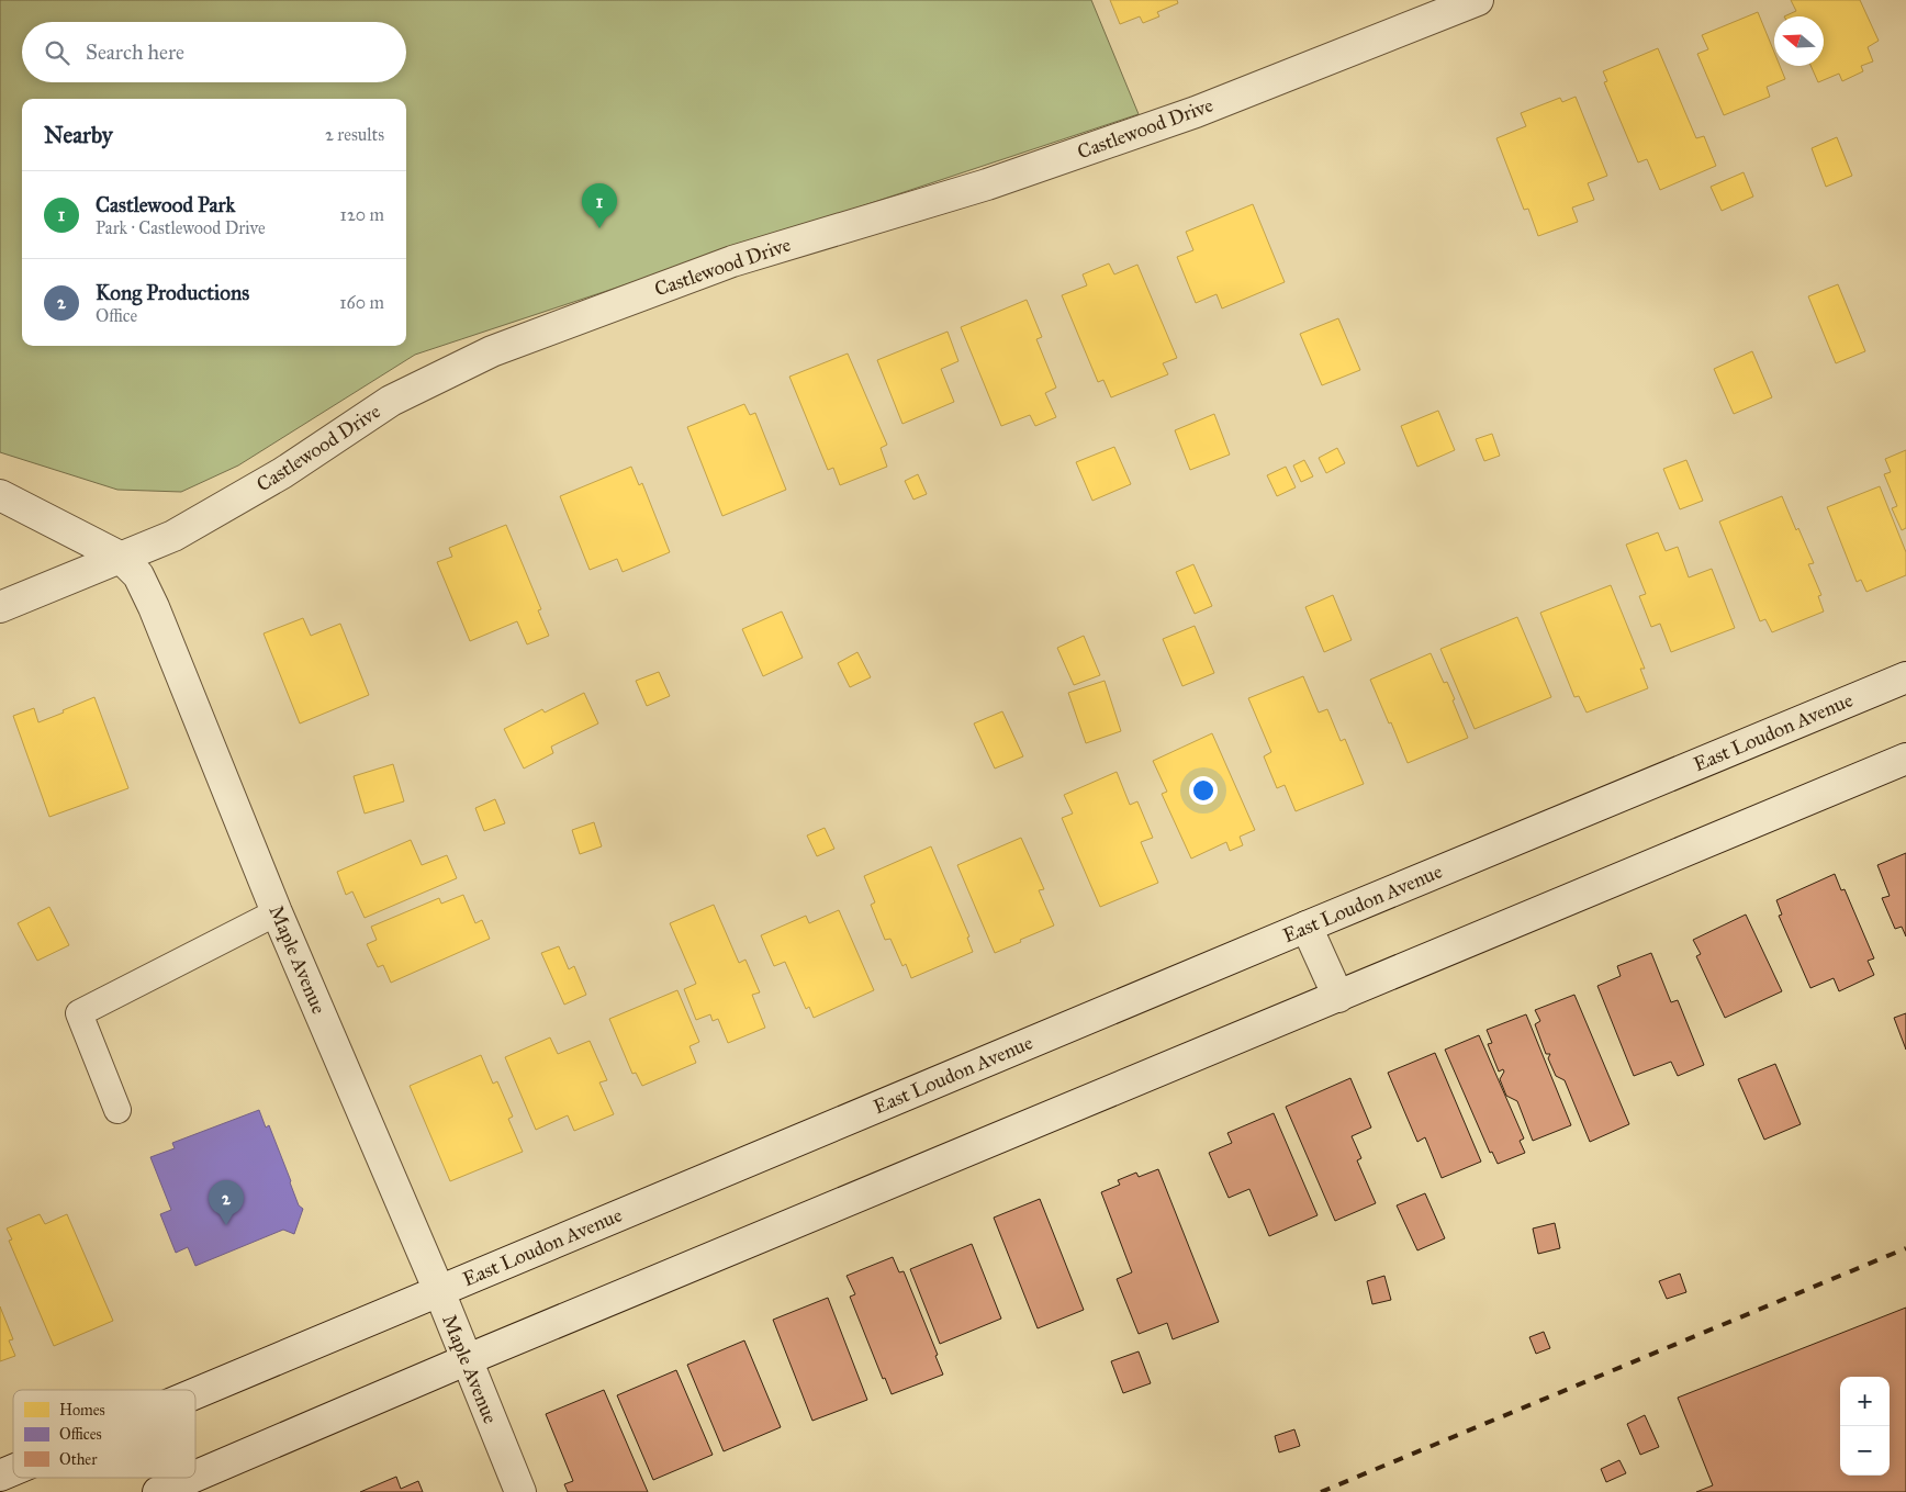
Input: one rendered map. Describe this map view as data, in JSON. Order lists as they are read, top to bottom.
{
  "streets": {
    "main road": ["Castlewood Drive", "East Loudon Avenue", "Maple Avenue"]
  },
  "crossings": [
    ["Castlewood Drive", "Maple Avenue"],
    ["East Loudon Avenue", "Maple Avenue"]
  ],
  "legend": ["Homes", "Offices", "Other"],
  "north": "left",
  "page": {
    "search": "Search here",
    "heading": ["Nearby", "2 results"],
    "list": [
      {
        "mark": "1",
        "name": "Castlewood Park",
        "note": "Park · Castlewood Drive",
        "value": "120 m"
      },
      {
        "mark": "2",
        "name": "Kong Productions",
        "note": "Office",
        "value": "160 m"
      }
    ],
    "pins": ["1", "2"],
    "map_buttons": ["+", "−"]
  }
}
